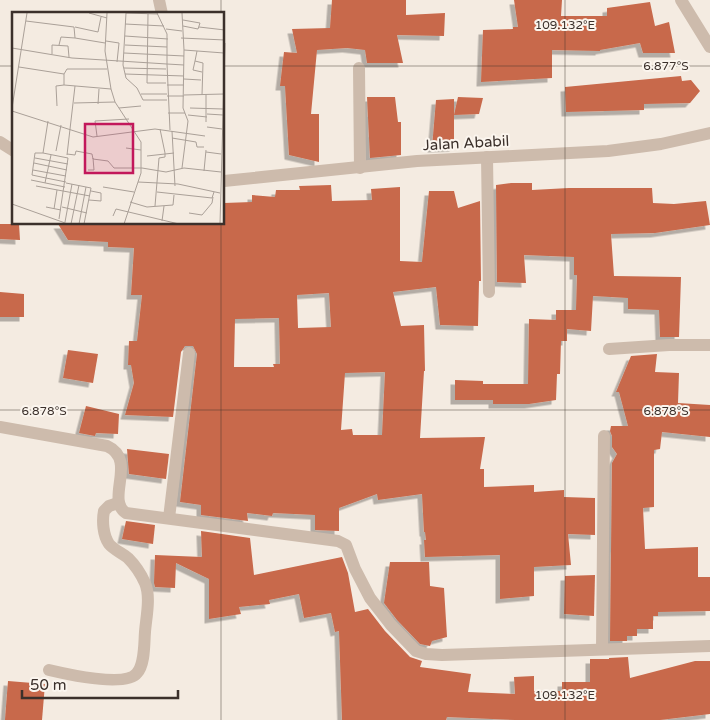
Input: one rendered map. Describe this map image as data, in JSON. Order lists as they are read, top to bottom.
{
  "streets": {
    "street": ["Jalan Ababil"]
  },
  "scale_bar": "50 m",
  "coordinates": ["109.132°E", "6.877°S", "6.878°S"]
}
